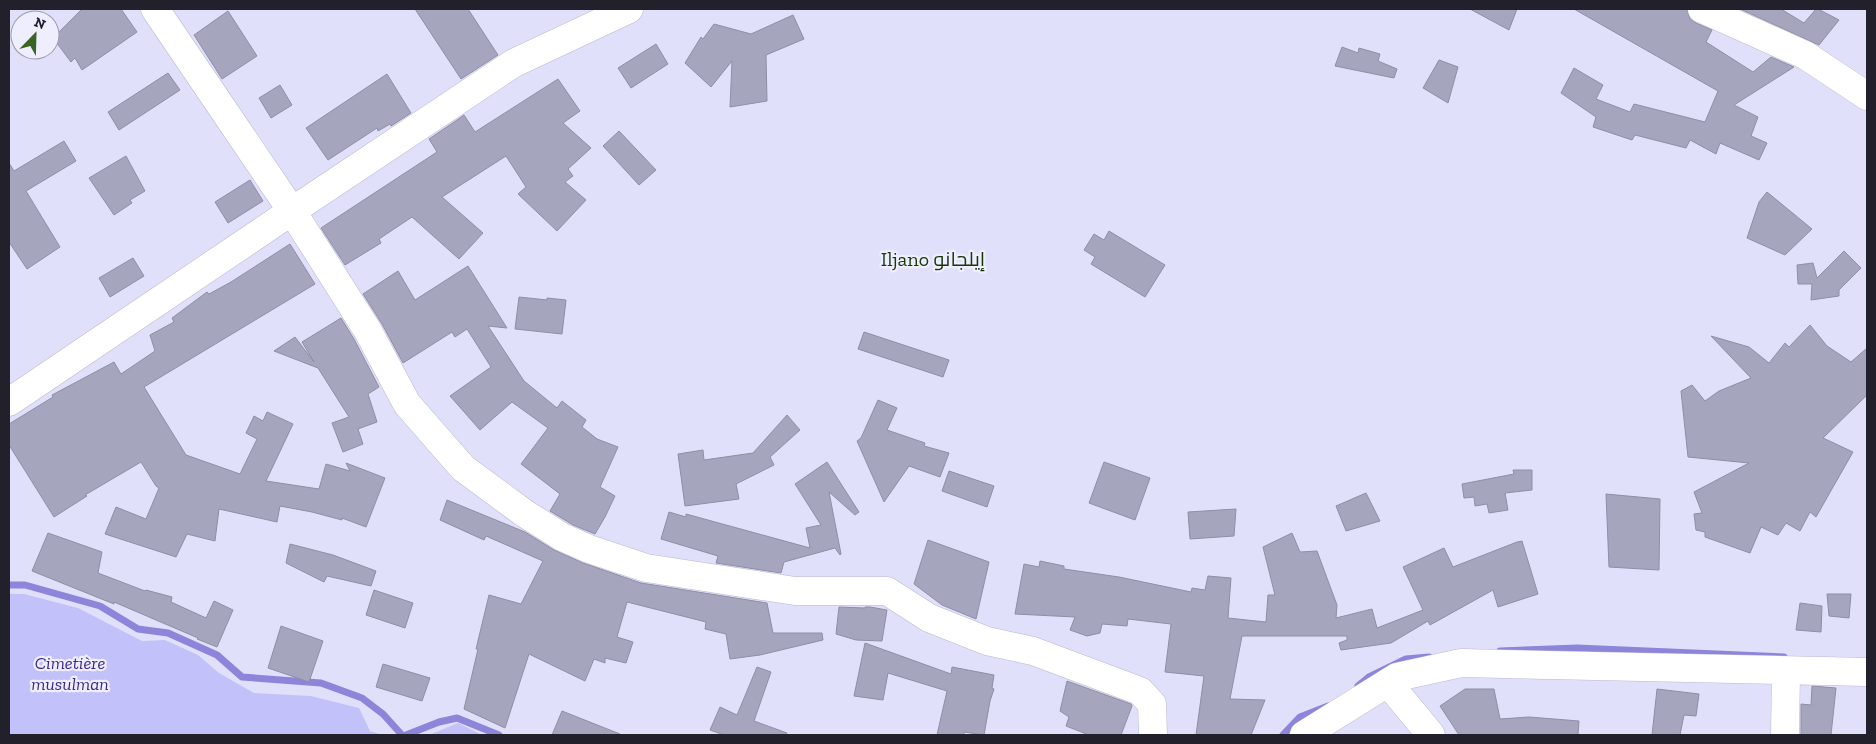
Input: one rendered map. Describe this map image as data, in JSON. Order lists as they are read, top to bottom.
{
  "districts": ["Iljano إيلجانو"],
  "parks": ["Cimetière musulman"],
  "north": "top right"
}
